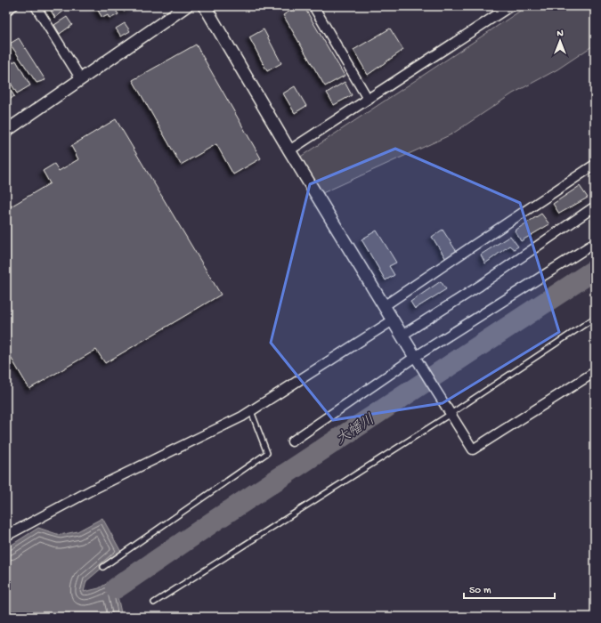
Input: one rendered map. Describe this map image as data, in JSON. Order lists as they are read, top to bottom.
{
  "water": ["大幡川"],
  "scale_bar": "50 m",
  "north": "top"
}
